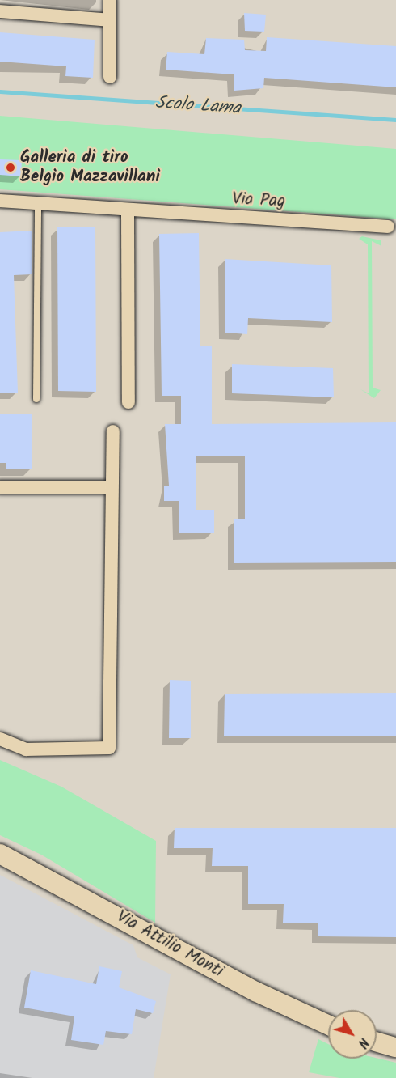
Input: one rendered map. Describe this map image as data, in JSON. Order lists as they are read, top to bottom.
{
  "streets": {
    "main road": ["Via Attilio Monti"],
    "street": ["Via Pag"]
  },
  "water": ["Scolo Lama"],
  "places": ["Galleria di tiro Belgio Mazzavillani"],
  "north": "bottom right"
}
